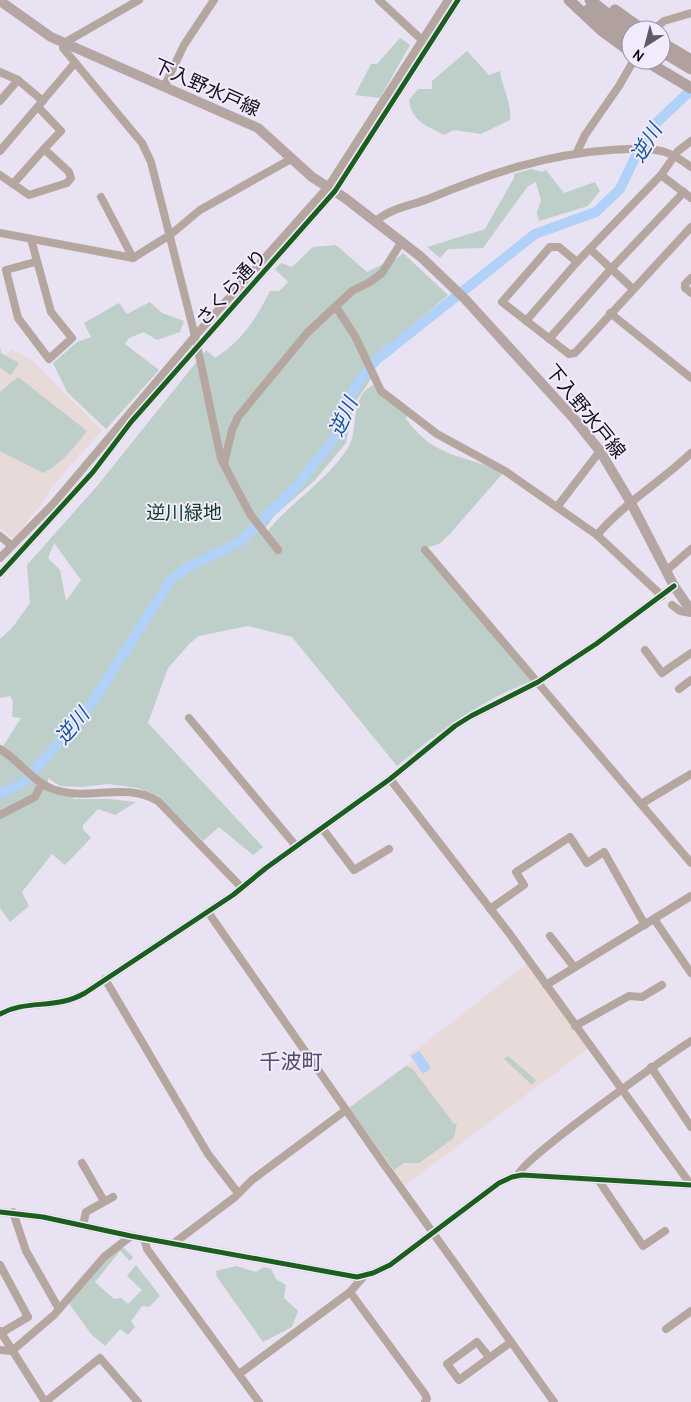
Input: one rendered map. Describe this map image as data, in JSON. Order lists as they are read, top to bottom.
{
  "streets": {
    "main road": ["下入野水戸線"],
    "street": ["さくら通り"]
  },
  "crossings": [
    ["下入野水戸線", "さくら通り"]
  ],
  "districts": ["千波町"],
  "water": ["逆川"],
  "parks": ["逆川緑地"],
  "north": "bottom left"
}
